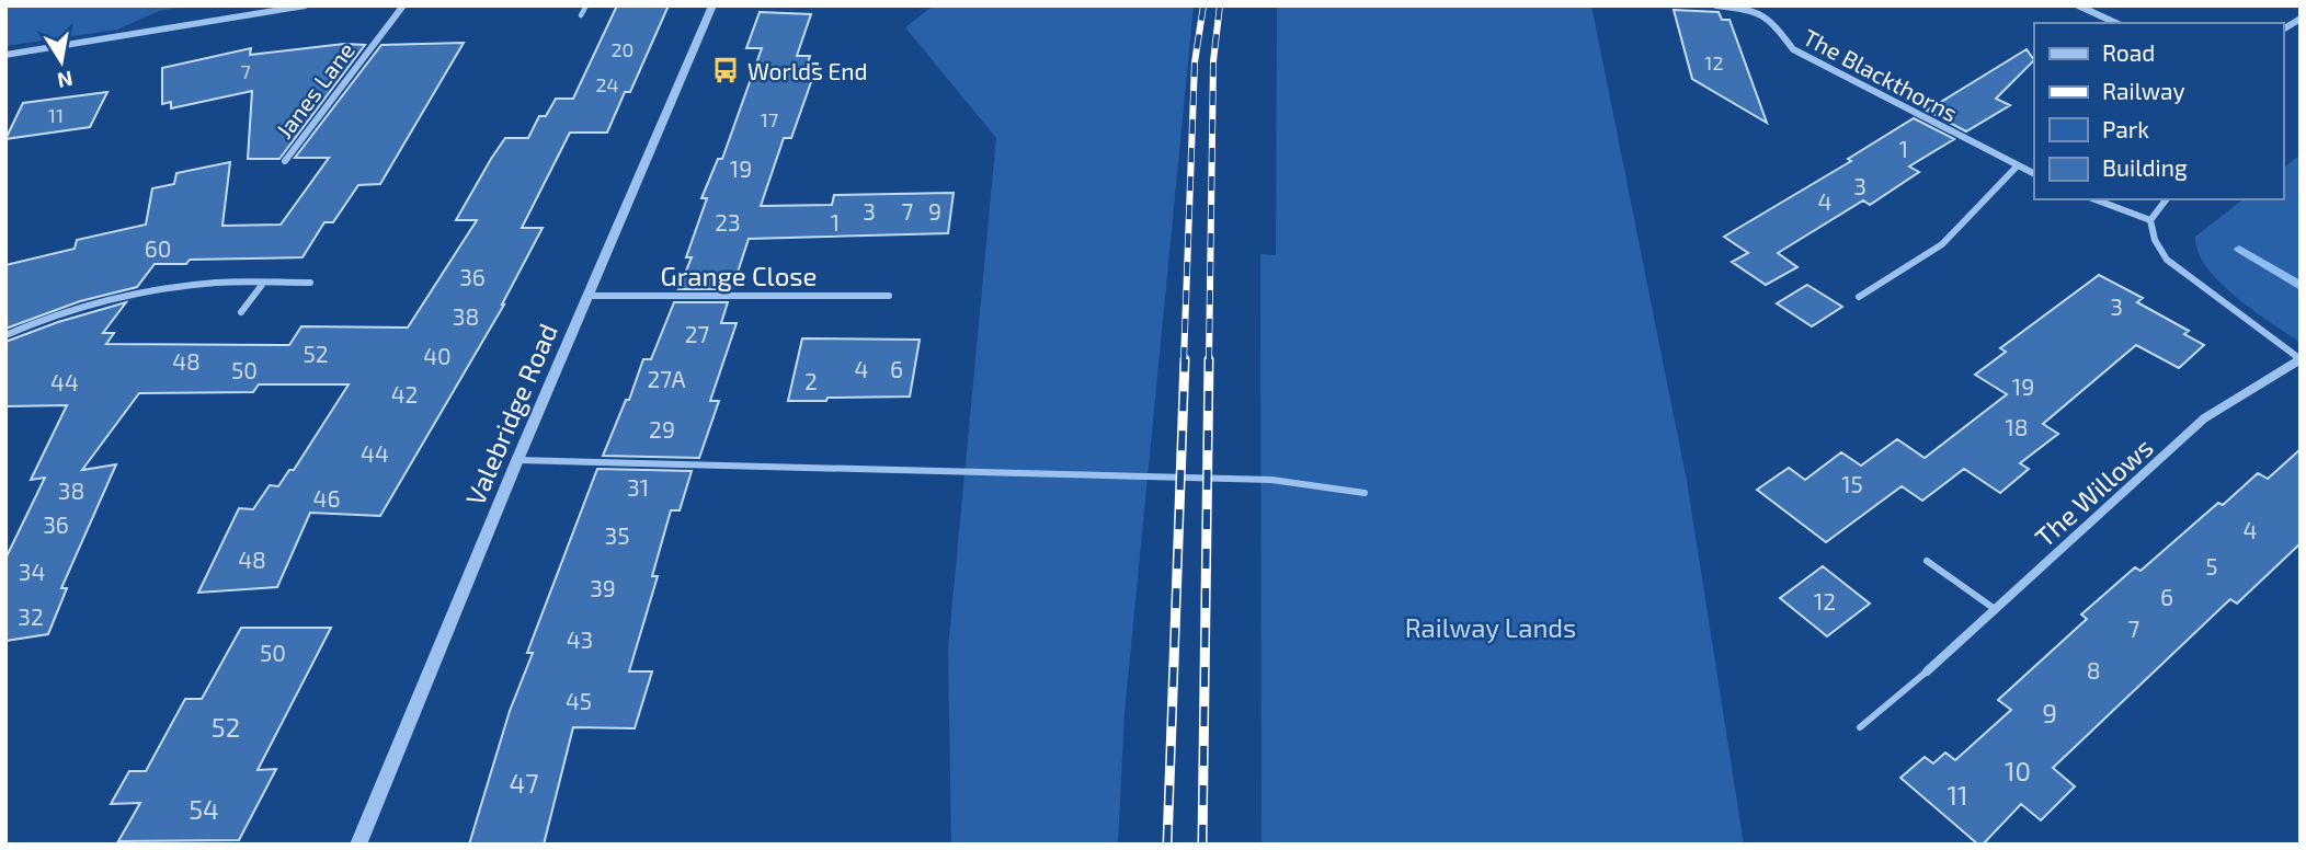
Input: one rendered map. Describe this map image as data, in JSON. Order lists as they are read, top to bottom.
{
  "streets": {
    "street": [
      "The Blackthorns",
      "Janes Lane",
      "Grange Close",
      "Valebridge Road",
      "The Willows"
    ]
  },
  "crossings": [
    ["Grange Close", "Valebridge Road"]
  ],
  "parks": ["Railway Lands"],
  "places": {
    "bus stop": ["Worlds End"]
  },
  "house_numbers": [
    "20",
    "12",
    "7",
    "24",
    "11",
    "17",
    "1",
    "19",
    "3",
    "4",
    "3",
    "7",
    "9",
    "23",
    "1",
    "60",
    "36",
    "3",
    "38",
    "27",
    "52",
    "40",
    "48",
    "4",
    "6",
    "50",
    "27A",
    "2",
    "44",
    "19",
    "42",
    "18",
    "29",
    "44",
    "15",
    "31",
    "38",
    "46",
    "36",
    "4",
    "35",
    "48",
    "5",
    "34",
    "39",
    "6",
    "12",
    "32",
    "7",
    "43",
    "50",
    "8",
    "45",
    "9",
    "52",
    "10",
    "47",
    "11",
    "54"
  ],
  "legend": [
    "Road",
    "Railway",
    "Park",
    "Building"
  ],
  "north": "bottom"
}
